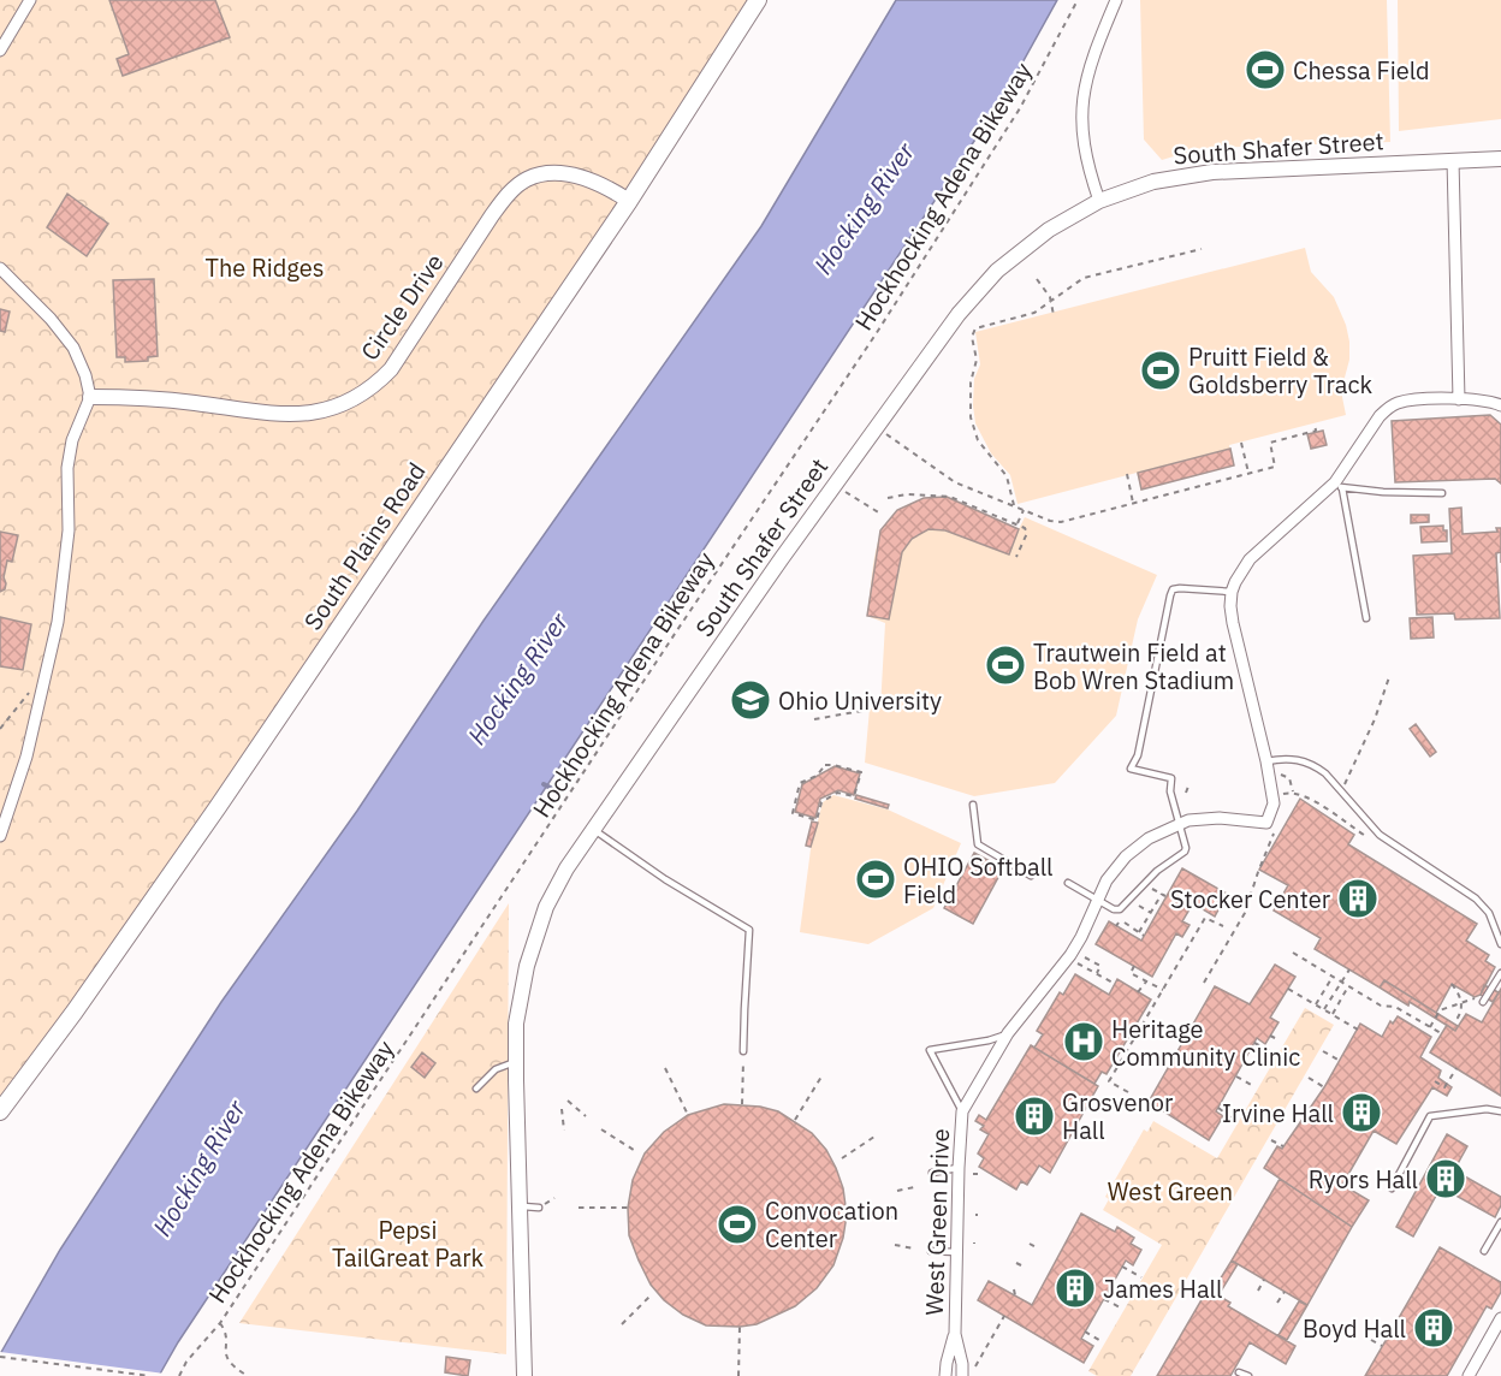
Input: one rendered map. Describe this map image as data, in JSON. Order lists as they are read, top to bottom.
{
  "streets": {
    "main road": ["South Plains Road"],
    "street": ["South Shafer Street", "Circle Drive", "West Green Drive"],
    "path": ["Hockhocking Adena Bikeway"]
  },
  "crossings": [
    ["Circle Drive", "South Plains Road"]
  ],
  "water": ["Hocking River"],
  "parks": ["The Ridges", "West Green", "Pepsi TailGreat Park"],
  "places": {
    "sports": [
      "Chessa Field",
      "Pruitt Field & Goldsberry Track",
      "Trautwein Field at Bob Wren Stadium",
      "OHIO Softball Field",
      "Convocation Center"
    ],
    "school or university": ["Ohio University"],
    "building": [
      "Stocker Center",
      "Irvine Hall",
      "Grosvenor Hall",
      "Ryors Hall",
      "James Hall",
      "Boyd Hall"
    ],
    "hospital": ["Heritage Community Clinic"]
  }
}
